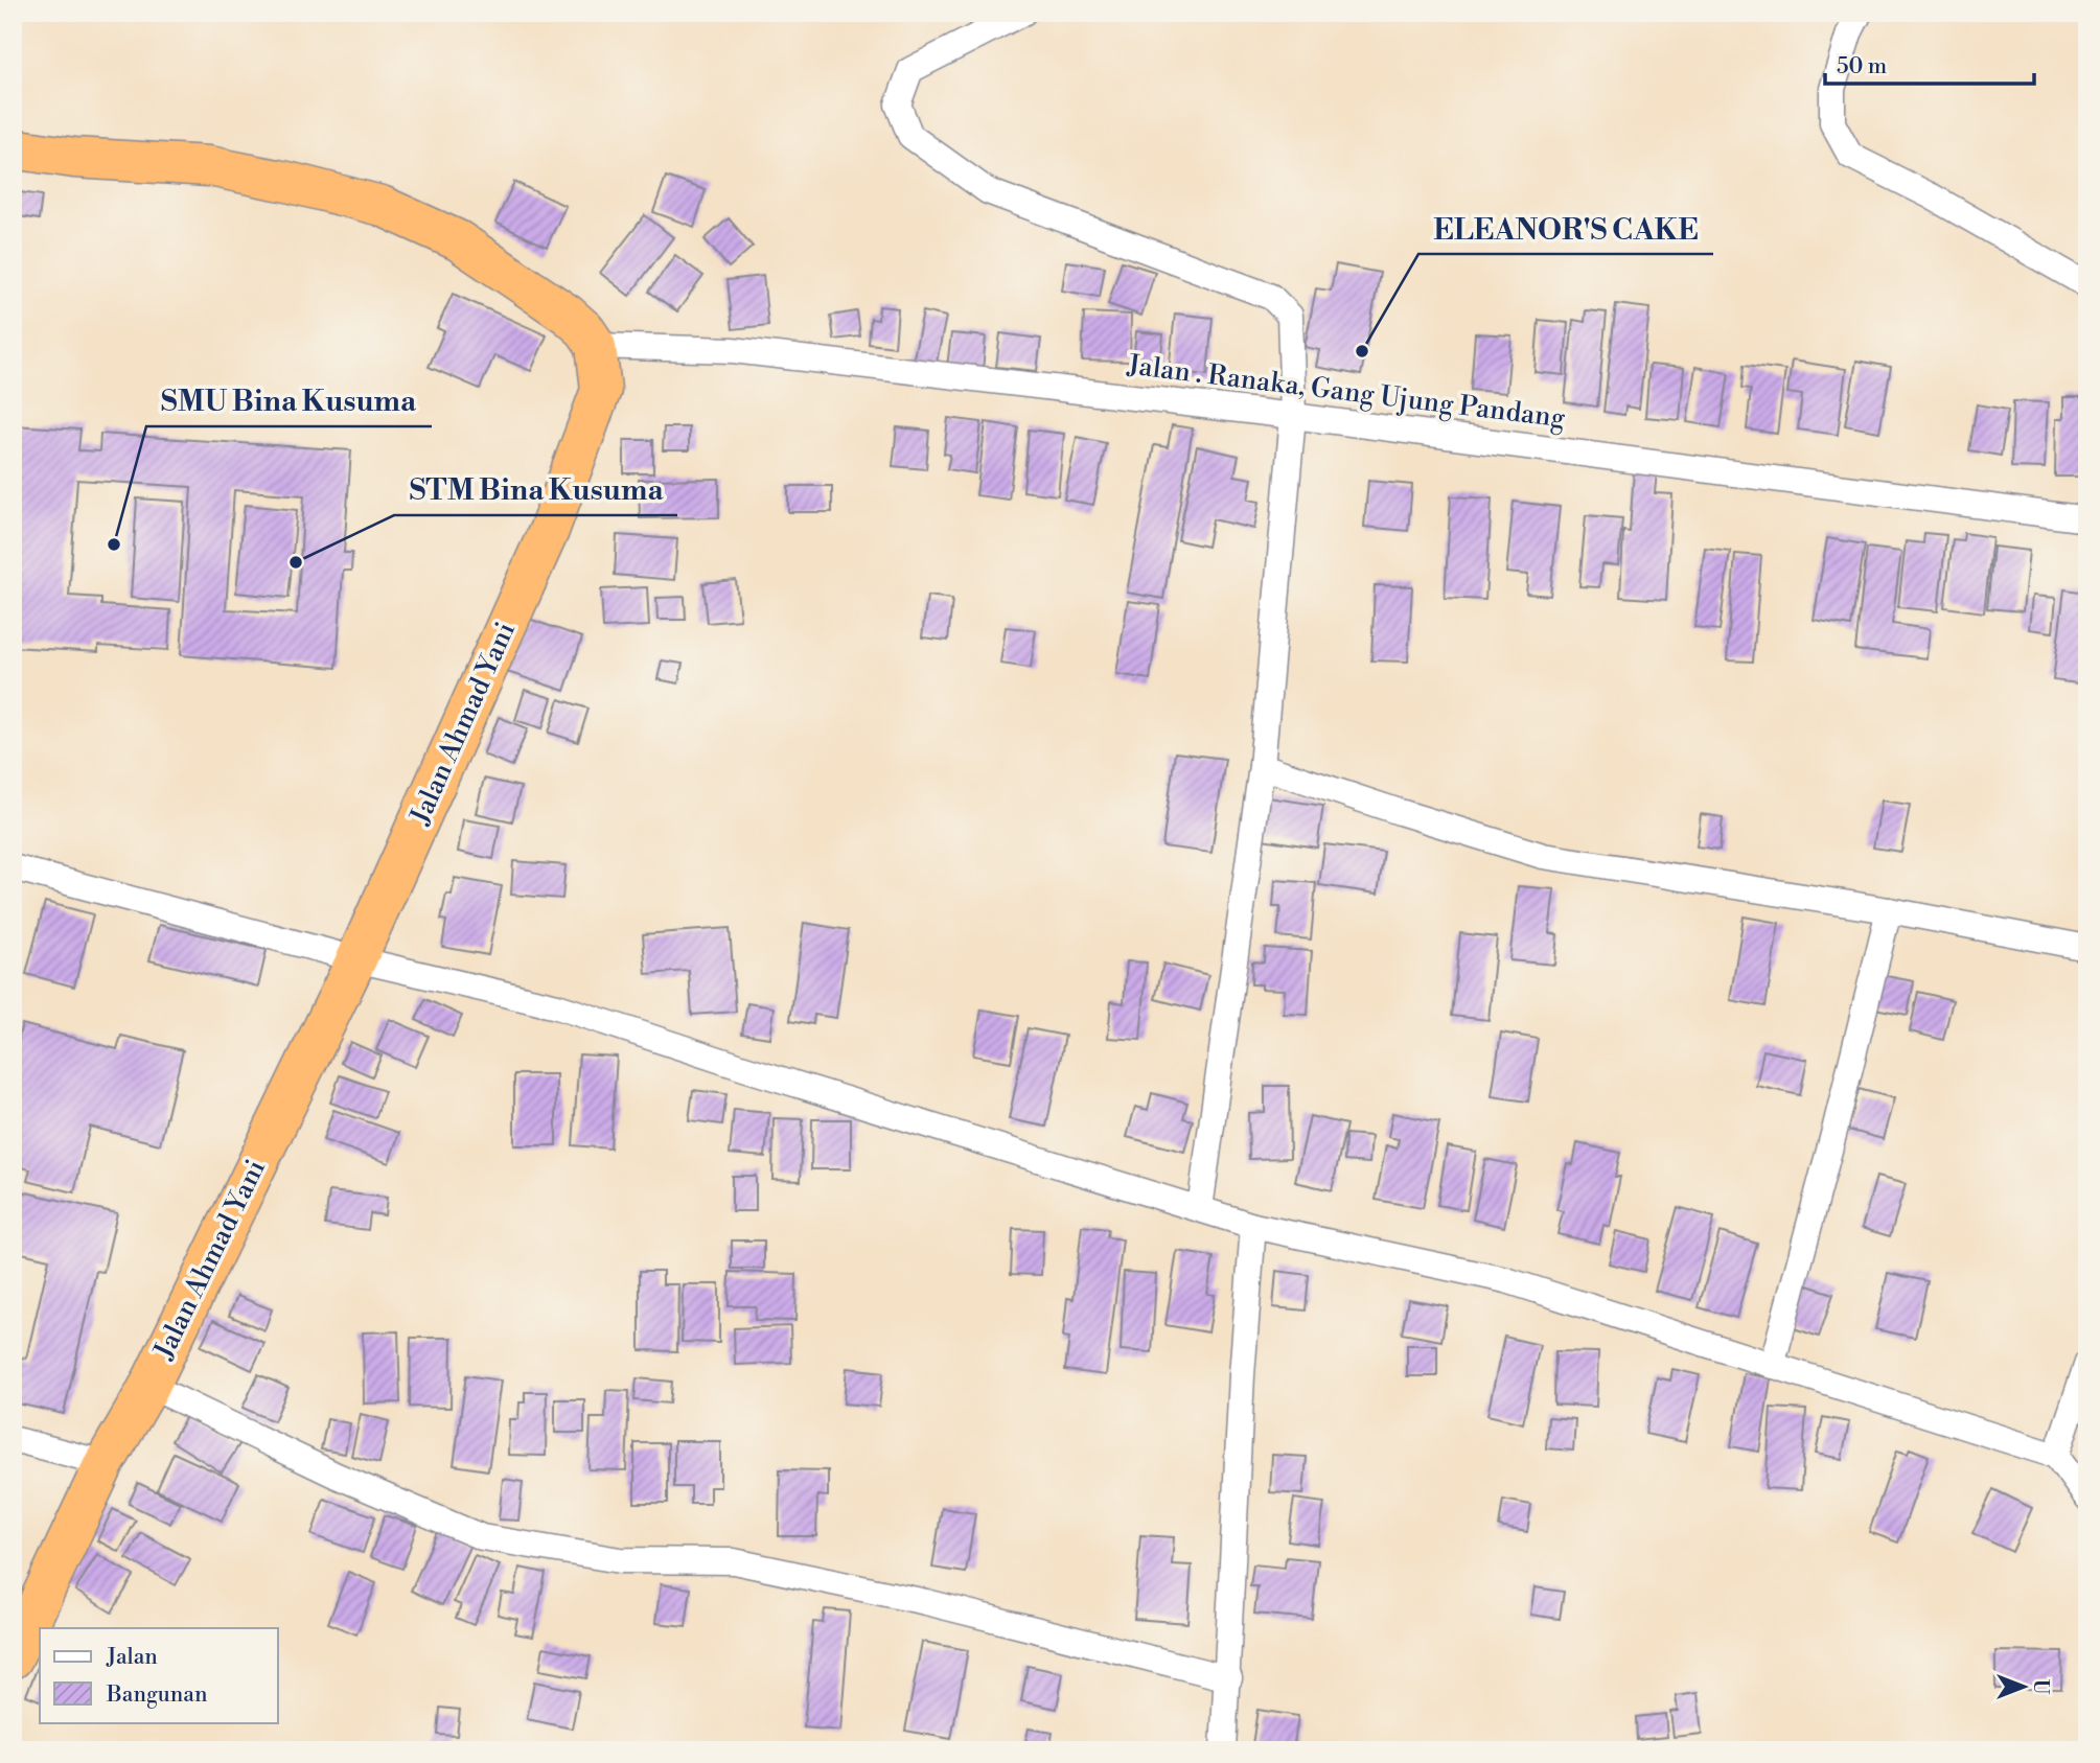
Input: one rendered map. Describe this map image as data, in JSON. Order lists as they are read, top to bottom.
{
  "streets": {
    "highway": ["Jalan Ahmad Yani"],
    "street": ["Jalan . Ranaka, Gang Ujung Pandang"]
  },
  "crossings": [
    ["Jalan . Ranaka, Gang Ujung Pandang", "Jalan Ahmad Yani"]
  ],
  "places": ["ELEANOR'S CAKE", "SMU Bina Kusuma", "STM Bina Kusuma"],
  "legend": ["Jalan", "Bangunan"],
  "scale_bar": "50 m",
  "north": "right"
}
